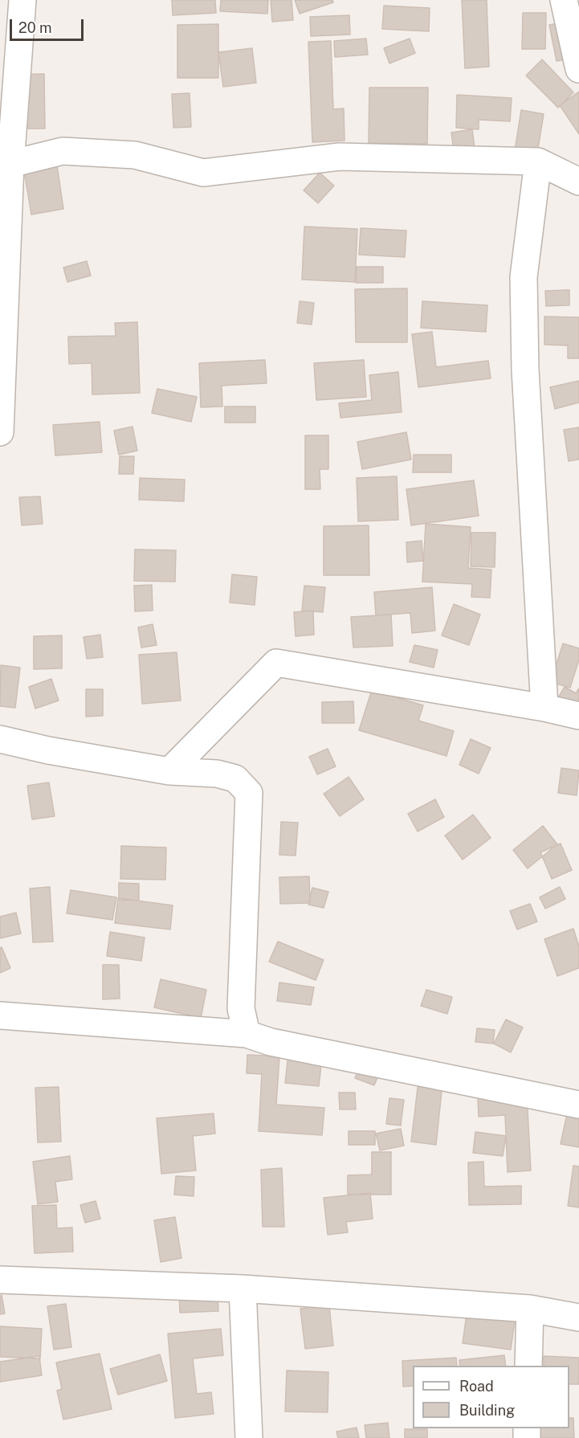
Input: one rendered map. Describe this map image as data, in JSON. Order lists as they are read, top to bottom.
{
  "legend": ["Road", "Building"],
  "scale_bar": "20 m"
}
